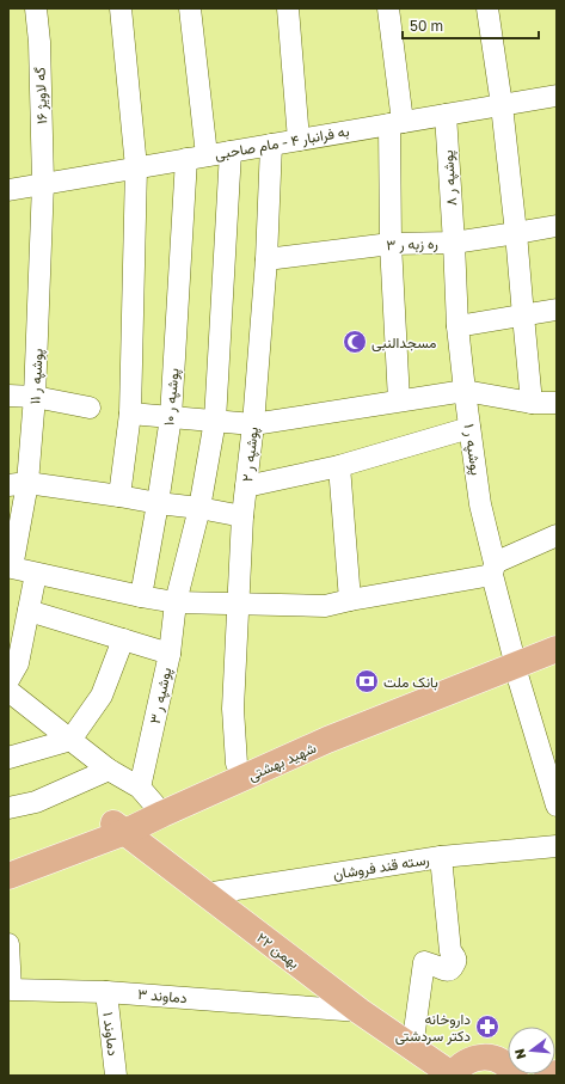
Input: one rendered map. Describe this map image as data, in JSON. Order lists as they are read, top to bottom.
{
  "streets": {
    "main road": ["شهید بهشتی", "۲۲ بهمن"],
    "street": [
      "۱۶ گه لاویژ",
      "به فرانبار ۴ - مام صاحبی",
      "پوشپە ر ۸",
      "ره زبه ر ۳",
      "پوشپه ر ۱۱",
      "پوشپه ر ۱۰",
      "۱ پوشپه ر",
      "پوشپه ر ۲",
      "پوشپه ر ۳",
      "رسته قند فروشان",
      "دماوند ۳",
      "دماوند ۱"
    ]
  },
  "crossings": [
    ["۱۶ گه لاویژ", "به فرانبار ۴ - مام صاحبی"],
    ["۱۶ گه لاویژ", "پوشپه ر ۱۱"],
    ["به فرانبار ۴ - مام صاحبی", "پوشپە ر ۸"],
    ["به فرانبار ۴ - مام صاحبی", "پوشپه ر ۱۱"],
    ["به فرانبار ۴ - مام صاحبی", "پوشپه ر ۱۰"],
    ["به فرانبار ۴ - مام صاحبی", "پوشپه ر ۲"],
    ["به فرانبار ۴ - مام صاحبی", "پوشپه ر ۳"],
    ["پوشپە ر ۸", "ره زبه ر ۳"],
    ["پوشپە ر ۸", "۱ پوشپه ر"],
    ["ره زبه ر ۳", "۱ پوشپه ر"],
    ["ره زبه ر ۳", "پوشپه ر ۲"],
    ["۱ پوشپه ر", "شهید بهشتی"],
    ["پوشپه ر ۲", "شهید بهشتی"],
    ["پوشپه ر ۳", "شهید بهشتی"],
    ["شهید بهشتی", "۲۲ بهمن"],
    ["رسته قند فروشان", "۲۲ بهمن"],
    ["۲۲ بهمن", "دماوند ۳"],
    ["دماوند ۳", "دماوند ۱"]
  ],
  "places": {
    "mosque": ["مسجدالنبی"],
    "bank": ["بانک ملت"],
    "pharmacy": ["داروخانه دکتر سردشتی"]
  },
  "scale_bar": "50 m",
  "north": "left"
}
